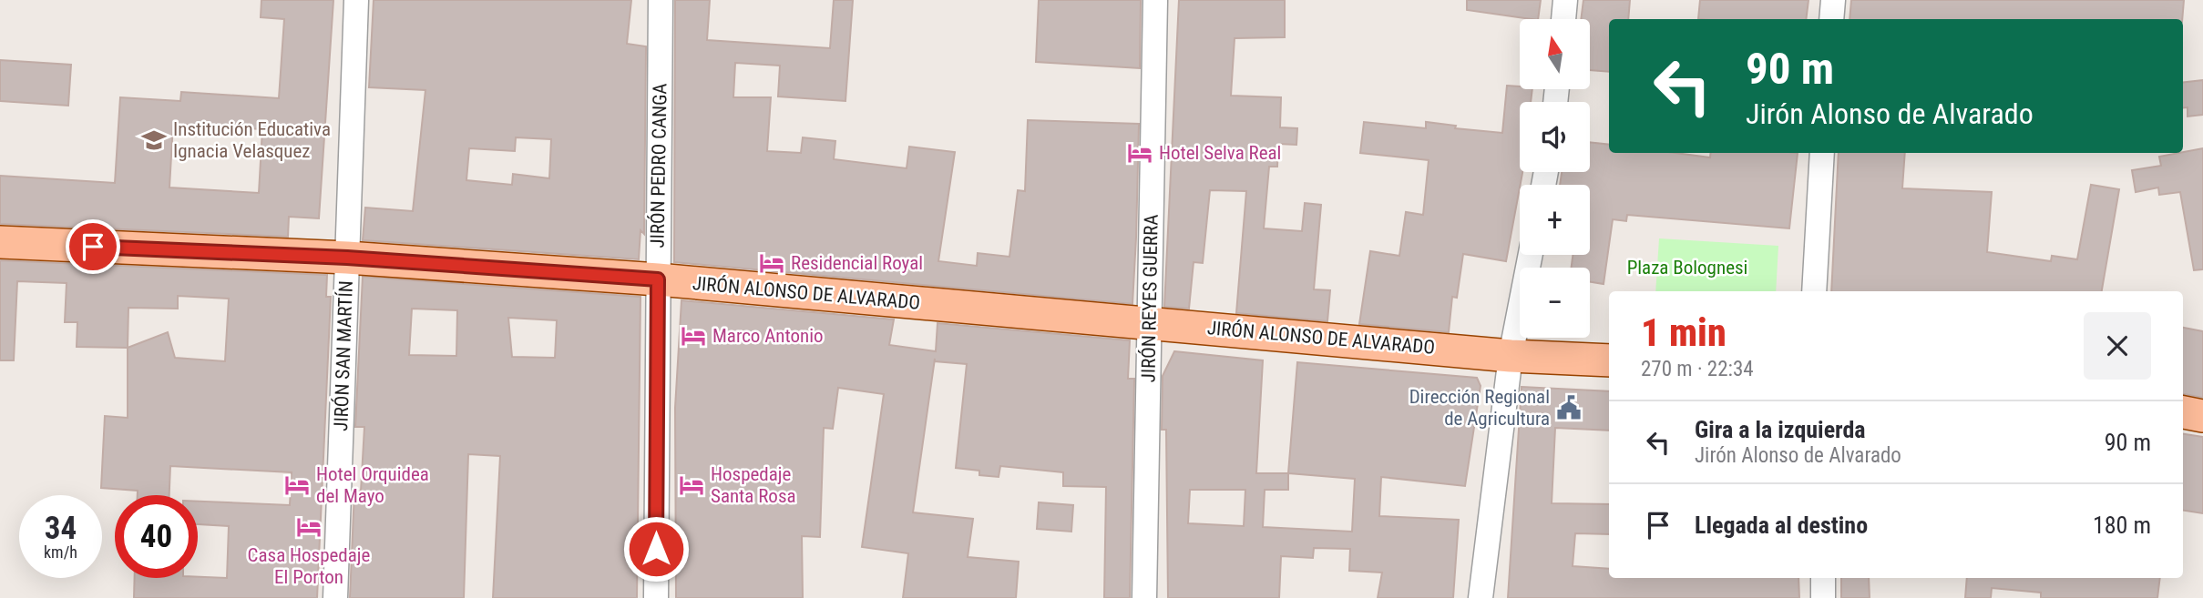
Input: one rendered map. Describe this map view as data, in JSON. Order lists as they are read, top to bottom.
{
  "streets": {
    "main road": ["JIRÓN ALONSO DE ALVARADO"],
    "street": ["JIRÓN PEDRO CANGA", "JIRÓN REYES GUERRA", "JIRÓN SAN MARTÍN"]
  },
  "crossings": [
    ["JIRÓN PEDRO CANGA", "JIRÓN ALONSO DE ALVARADO"],
    ["JIRÓN ALONSO DE ALVARADO", "JIRÓN REYES GUERRA"],
    ["JIRÓN ALONSO DE ALVARADO", "JIRÓN SAN MARTÍN"]
  ],
  "parks": ["Plaza Bolognesi"],
  "places": {
    "school or university": ["Institución Educativa Ignacia Velasquez"],
    "hotel": [
      "Hotel Selva Real",
      "Residencial Royal",
      "Marco Antonio",
      "Hotel Orquidea del Mayo",
      "Hospedaje Santa Rosa",
      "Casa Hospedaje El Porton"
    ],
    "public building": ["Dirección Regional de Agricultura"]
  },
  "north": "top",
  "page": {
    "map_buttons": ["+", "−"],
    "turn": ["90 m", "Jirón Alonso de Alvarado"],
    "heading": ["1 min", "270 m · 22:34"],
    "list": [
      {
        "name": "Gira a la izquierda",
        "note": "Jirón Alonso de Alvarado",
        "value": "90 m"
      },
      {
        "name": "Llegada al destino",
        "value": "180 m"
      }
    ],
    "speed": "34 km/h",
    "limit": "40"
  }
}
